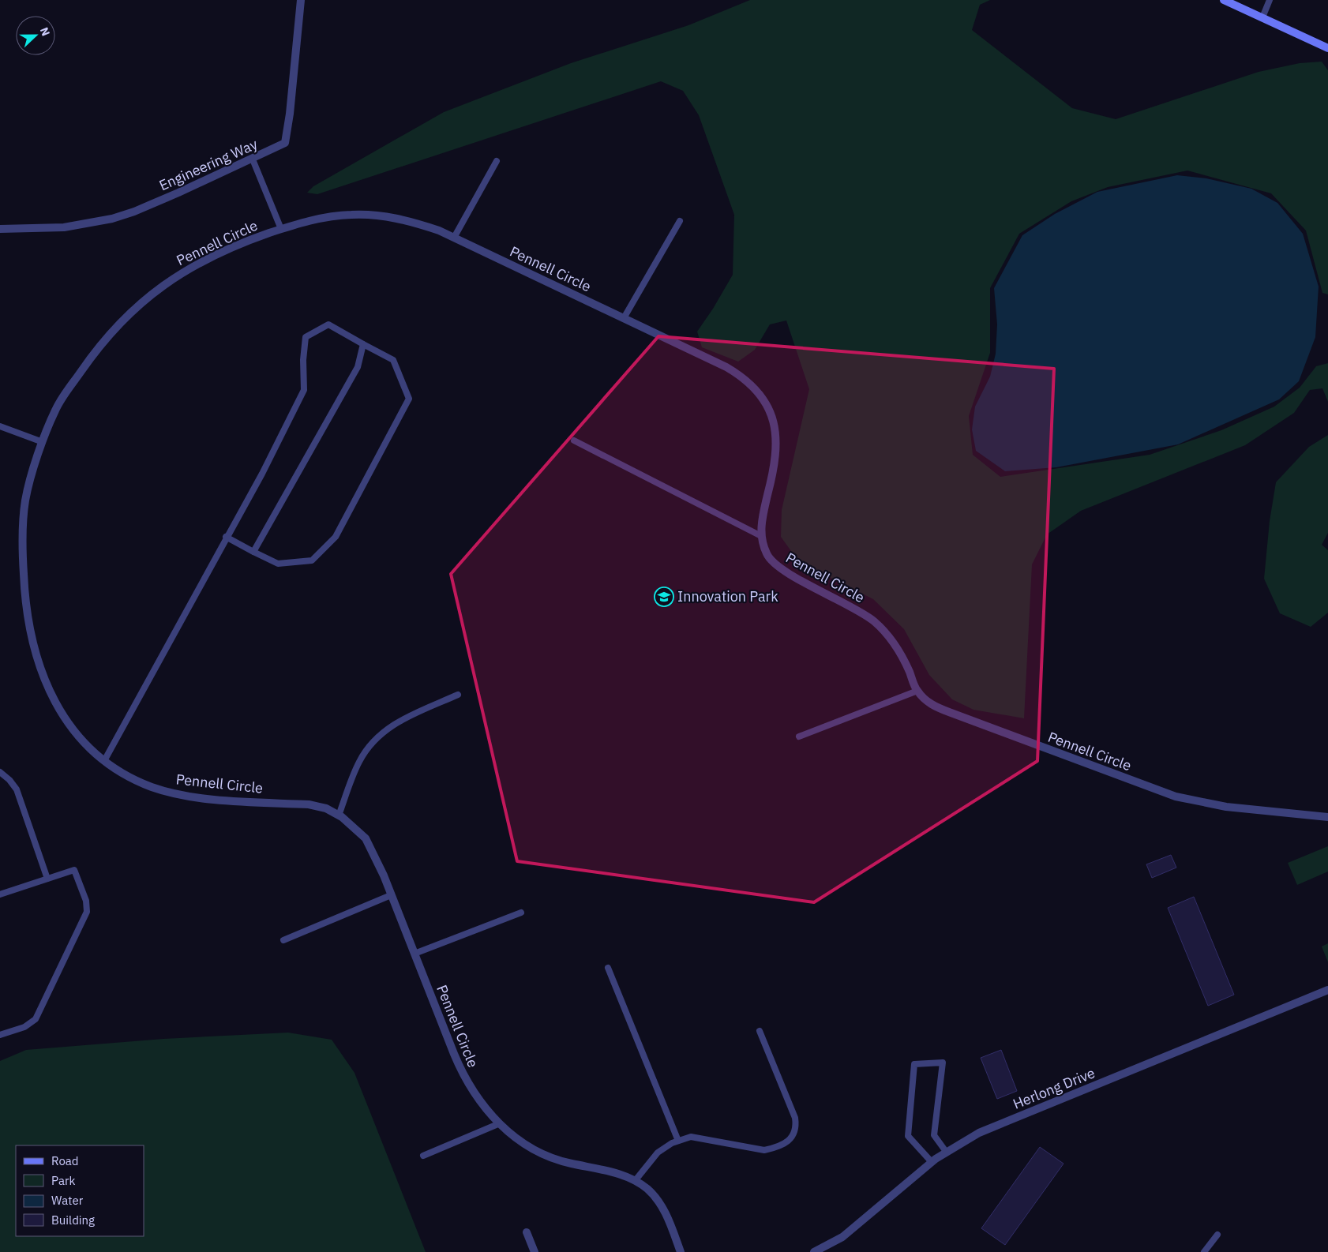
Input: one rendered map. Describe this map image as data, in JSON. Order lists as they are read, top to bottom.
{
  "streets": {
    "street": ["Engineering Way", "Pennell Circle", "Herlong Drive"]
  },
  "places": {
    "school or university": ["Innovation Park"]
  },
  "legend": [
    "Road",
    "Park",
    "Water",
    "Building"
  ],
  "north": "right"
}
